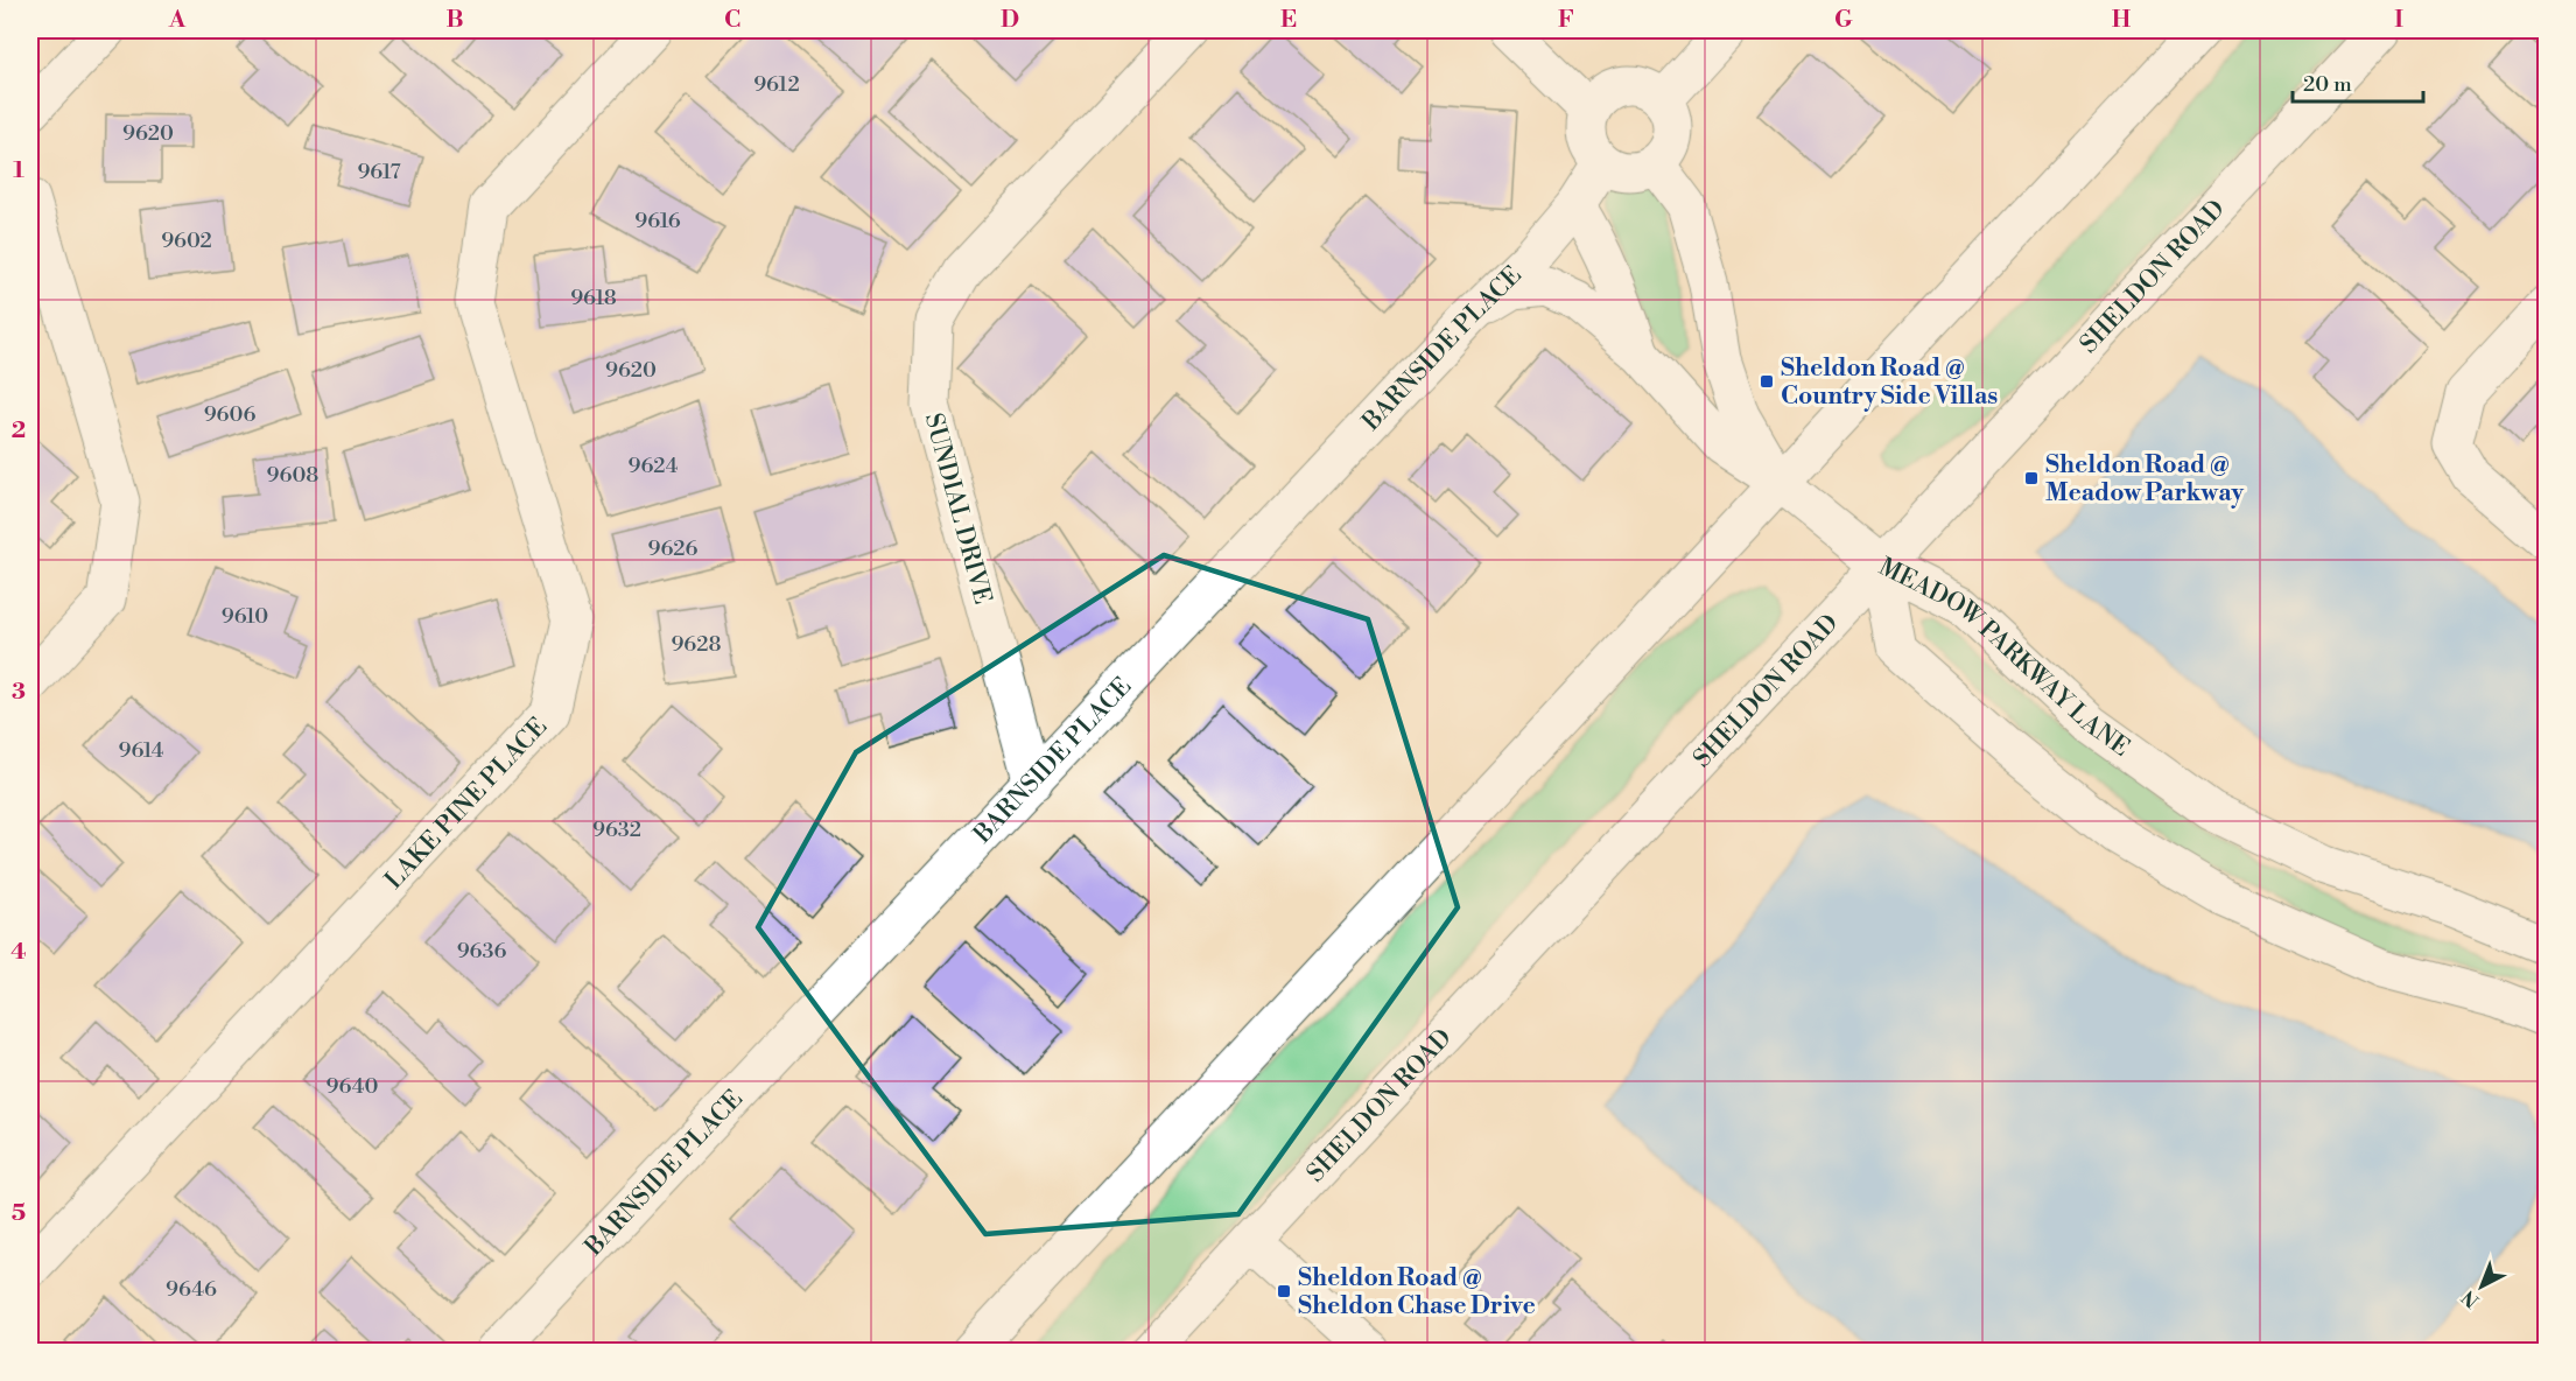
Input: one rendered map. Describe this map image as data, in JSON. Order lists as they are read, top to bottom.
{
  "streets": {
    "street": [
      "SHELDON ROAD",
      "BARNSIDE PLACE",
      "SUNDIAL DRIVE",
      "MEADOW PARKWAY LANE",
      "LAKE PINE PLACE"
    ]
  },
  "crossings": [
    ["SHELDON ROAD", "MEADOW PARKWAY LANE"],
    ["BARNSIDE PLACE", "SUNDIAL DRIVE"]
  ],
  "places": {
    "transit": ["Sheldon Road @ Country Side Villas", "Sheldon Road @ Meadow Parkway", "Sheldon Road @ Sheldon Chase Drive"]
  },
  "house_numbers": [
    "9612",
    "9620",
    "9617",
    "9616",
    "9602",
    "9618",
    "9620",
    "9606",
    "9624",
    "9608",
    "9626",
    "9610",
    "9628",
    "9614",
    "9632",
    "9636",
    "9640",
    "9646"
  ],
  "scale_bar": "20 m",
  "north": "bottom left",
  "grid": {
    "columns": [
      "A",
      "B",
      "C",
      "D",
      "E",
      "F",
      "G",
      "H",
      "I"
    ],
    "rows": [
      "1",
      "2",
      "3",
      "4",
      "5"
    ]
  }
}
